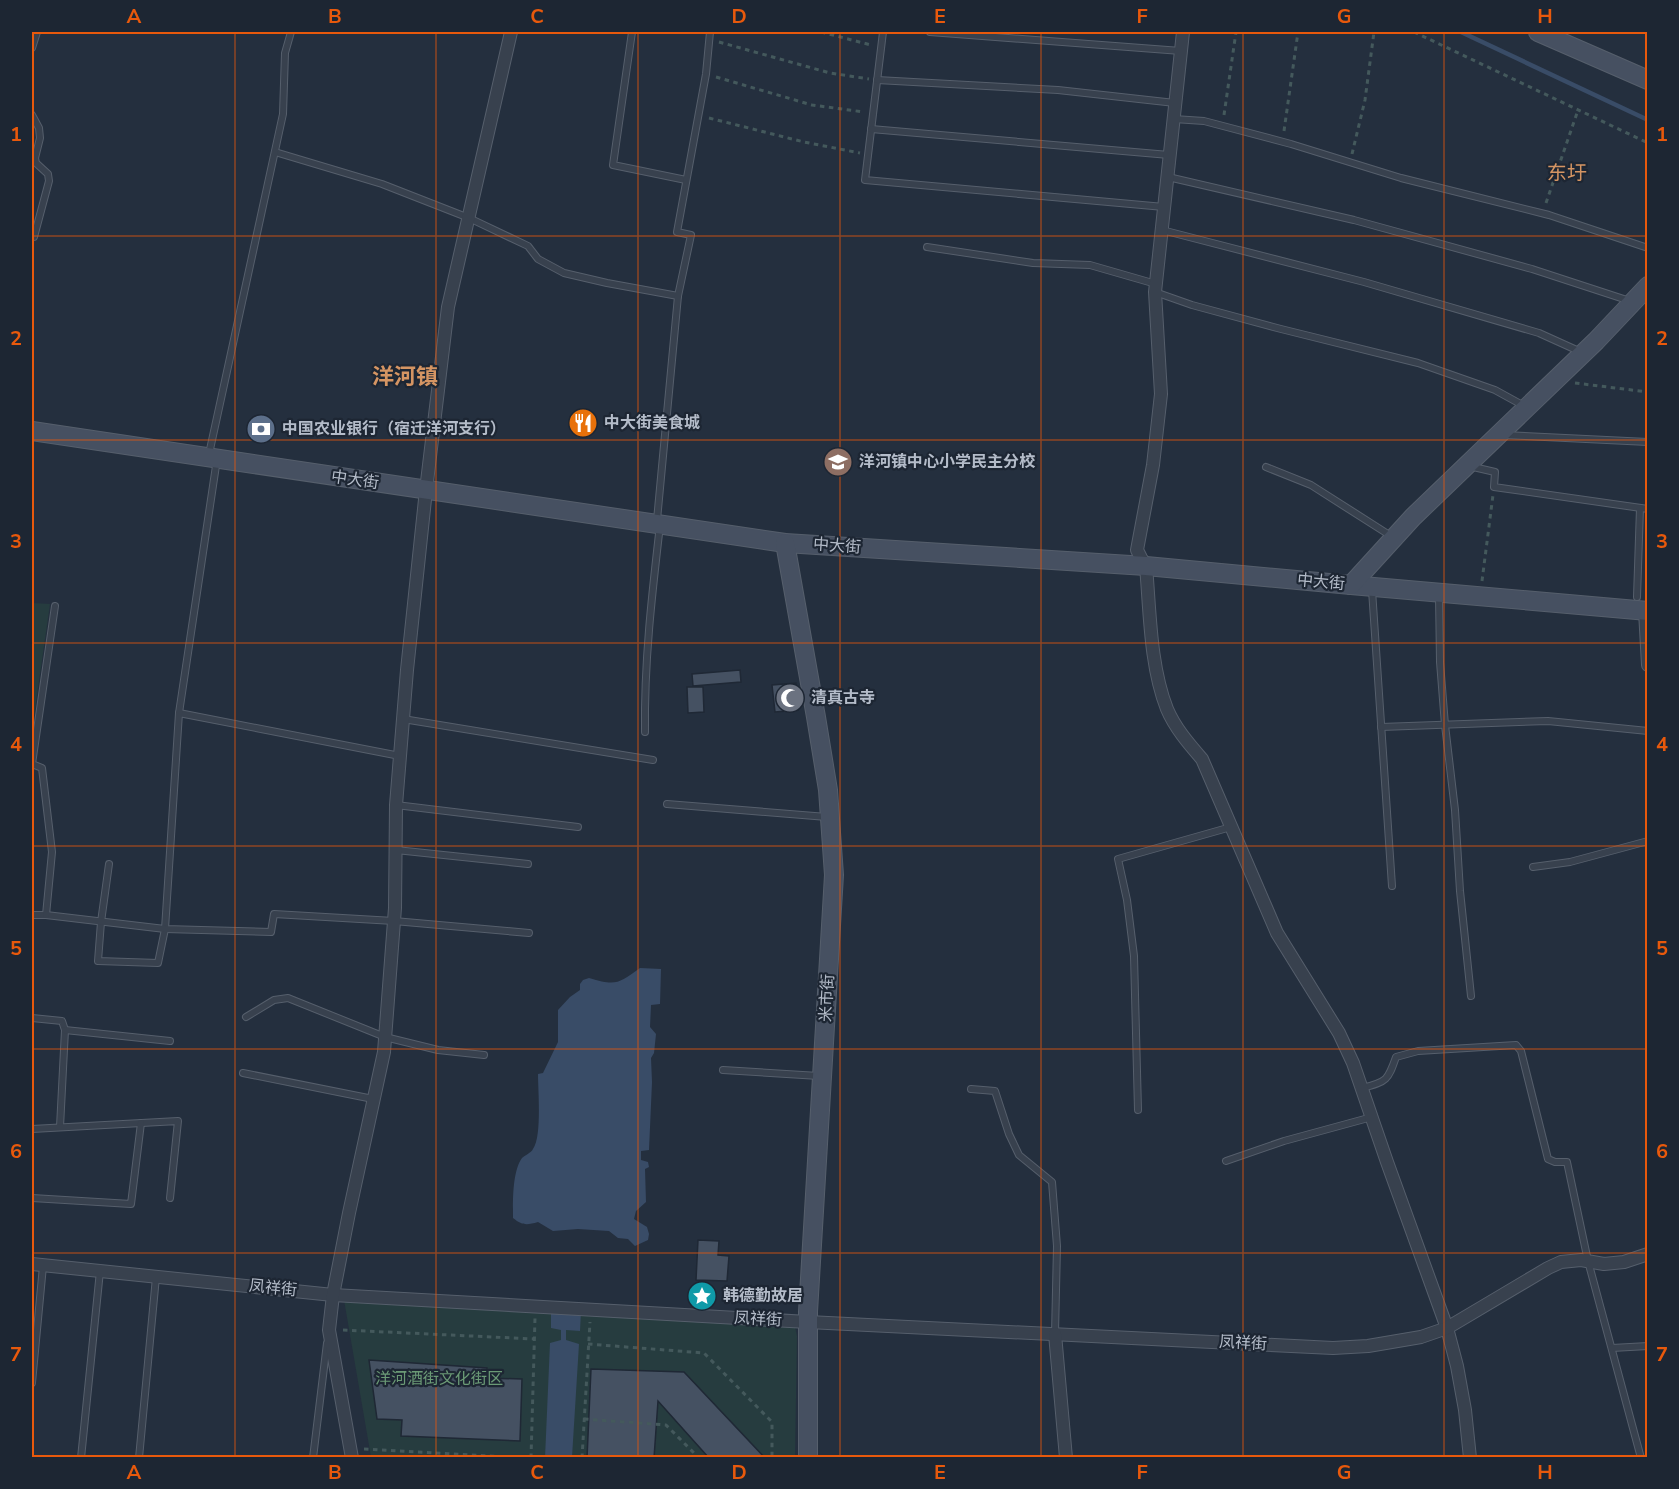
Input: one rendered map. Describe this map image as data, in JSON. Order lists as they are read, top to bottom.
{
  "streets": {
    "street": ["中大街", "米市街", "凤祥街"]
  },
  "crossings": [
    ["中大街", "米市街"],
    ["米市街", "凤祥街"]
  ],
  "districts": ["东圩", "洋河镇"],
  "parks": ["洋河酒街文化街区"],
  "places": {
    "restaurant": ["中大街美食城"],
    "bank": ["中国农业银行（宿迁洋河支行）"],
    "school or university": ["洋河镇中心小学民主分校"],
    "mosque": ["清真古寺"],
    "place": ["韩德勤故居"]
  },
  "grid": {
    "columns": [
      "A",
      "B",
      "C",
      "D",
      "E",
      "F",
      "G",
      "H"
    ],
    "rows": [
      "1",
      "2",
      "3",
      "4",
      "5",
      "6",
      "7"
    ]
  }
}
